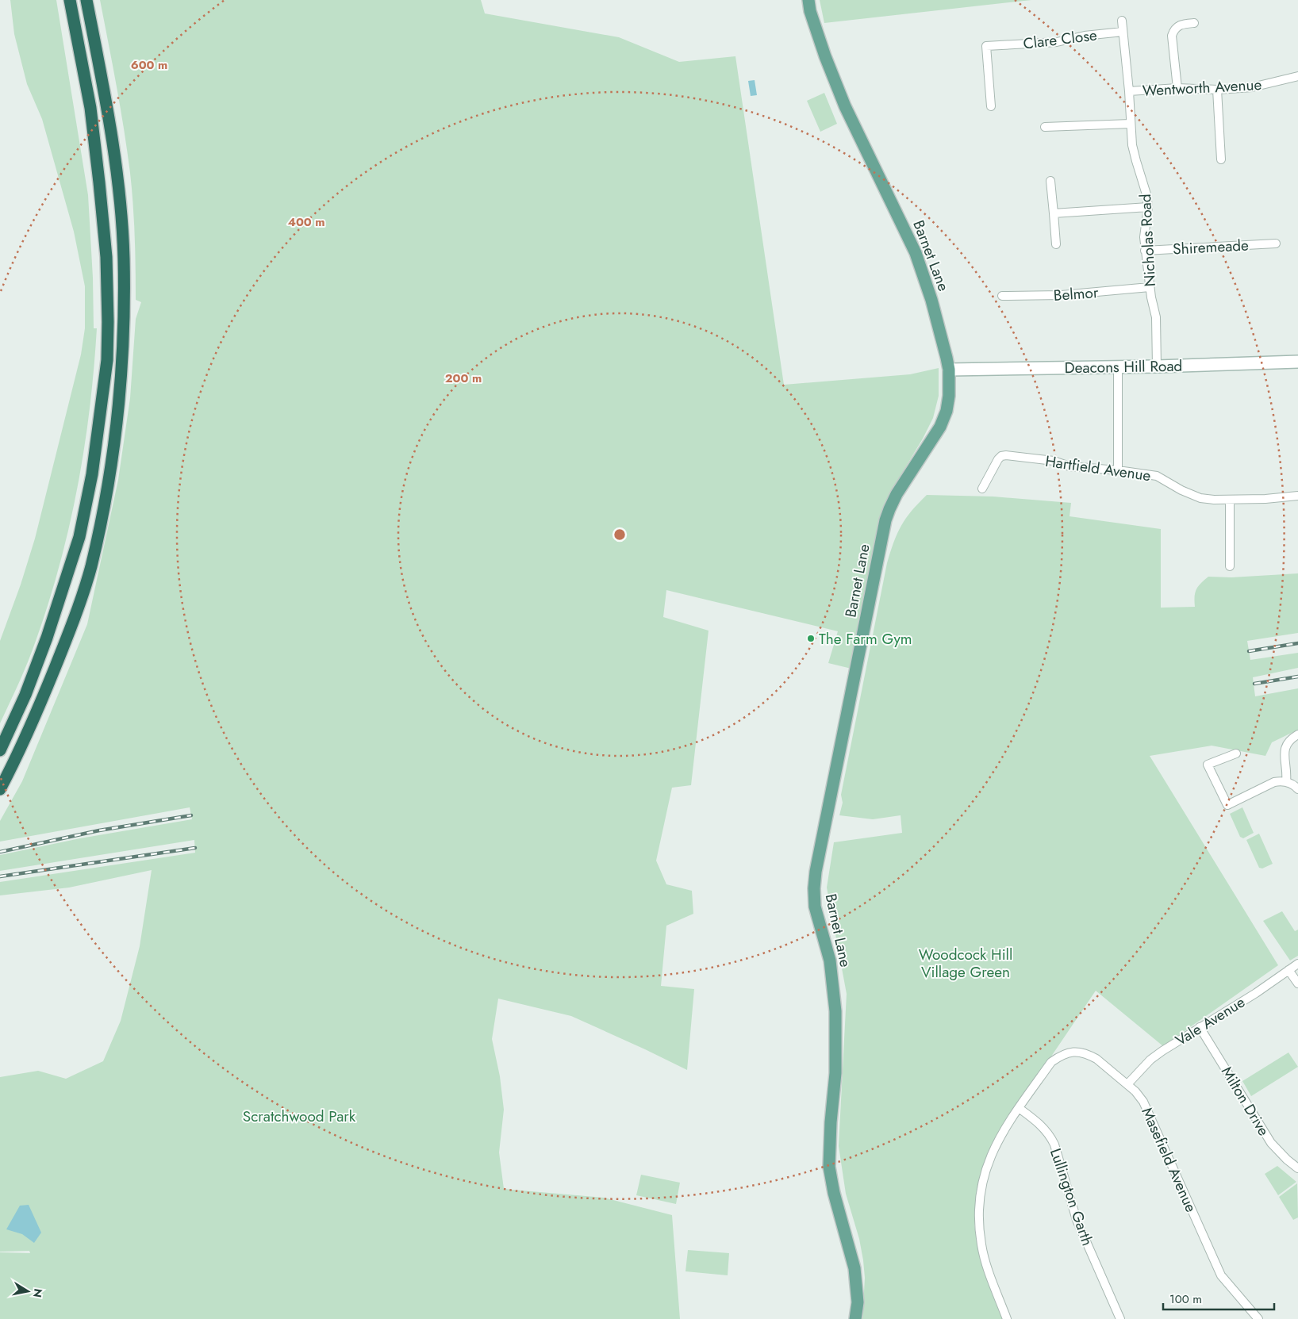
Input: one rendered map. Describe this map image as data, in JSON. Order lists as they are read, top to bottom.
{
  "streets": {
    "main road": ["Barnet Lane"],
    "street": [
      "Clare Close",
      "Wentworth Avenue",
      "Nicholas Road",
      "Shiremeade",
      "Belmor",
      "Deacons Hill Road",
      "Hartfield Avenue",
      "Vale Avenue",
      "Milton Drive",
      "Masefield Avenue",
      "Lullington Garth"
    ]
  },
  "crossings": [
    ["Clare Close", "Nicholas Road"],
    ["Wentworth Avenue", "Nicholas Road"],
    ["Nicholas Road", "Shiremeade"],
    ["Nicholas Road", "Belmor"],
    ["Nicholas Road", "Deacons Hill Road"],
    ["Barnet Lane", "Deacons Hill Road"],
    ["Vale Avenue", "Milton Drive"],
    ["Vale Avenue", "Masefield Avenue"],
    ["Masefield Avenue", "Lullington Garth"]
  ],
  "parks": ["Woodcock Hill Village Green", "Scratchwood Park"],
  "places": ["The Farm Gym"],
  "scale_bar": "100 m",
  "north": "right",
  "rings": ["600 m", "400 m", "200 m"]
}
